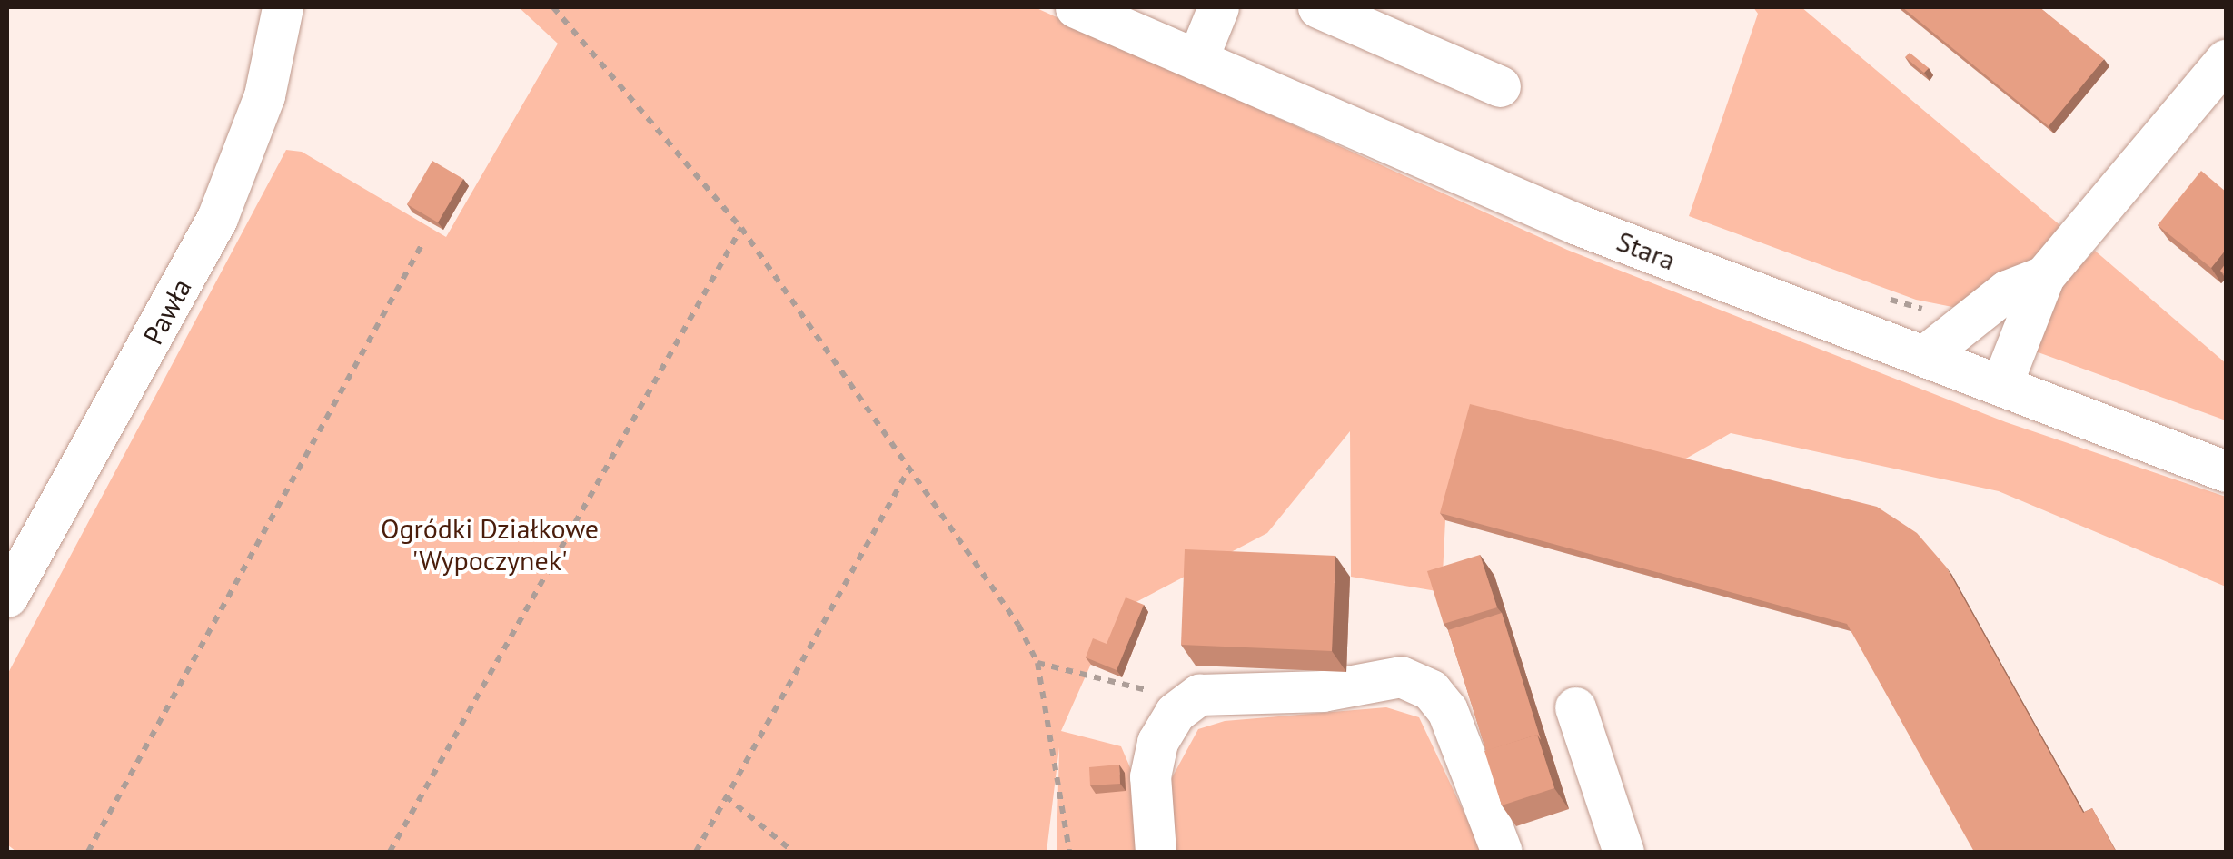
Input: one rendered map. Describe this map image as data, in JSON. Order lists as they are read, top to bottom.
{
  "streets": {
    "street": ["Stara", "Pawła"]
  },
  "parks": ["Ogródki Działkowe 'Wypoczynek'"]
}
